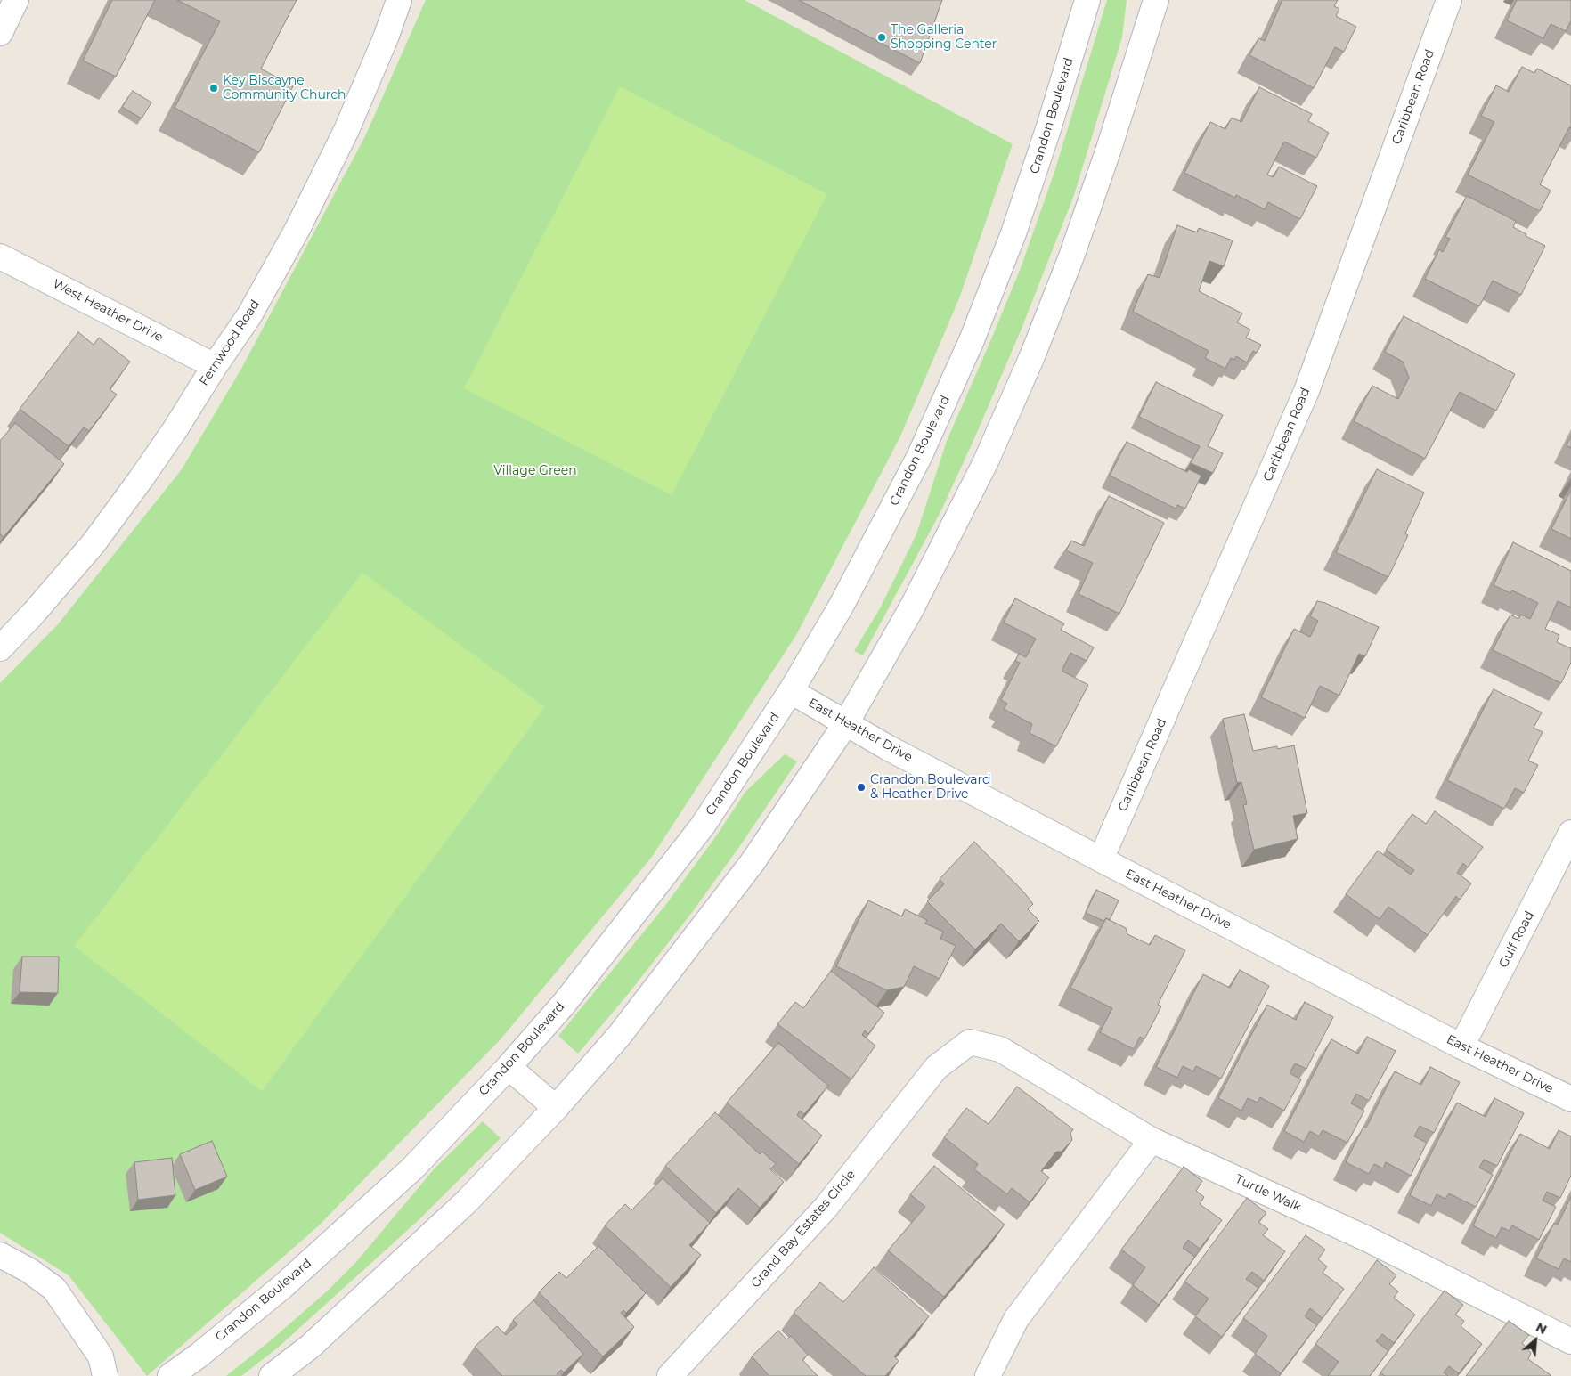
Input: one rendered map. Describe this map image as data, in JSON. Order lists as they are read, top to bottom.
{
  "streets": {
    "street": [
      "Caribbean Road",
      "Crandon Boulevard",
      "West Heather Drive",
      "Fernwood Road",
      "East Heather Drive",
      "Gulf Road",
      "Turtle Walk",
      "Grand Bay Estates Circle"
    ]
  },
  "crossings": [
    ["Caribbean Road", "East Heather Drive"],
    ["Crandon Boulevard", "East Heather Drive"],
    ["West Heather Drive", "Fernwood Road"],
    ["East Heather Drive", "Gulf Road"],
    ["Turtle Walk", "Grand Bay Estates Circle"]
  ],
  "parks": ["Village Green"],
  "places": ["The Galleria Shopping Center", "Key Biscayne Community Church", "Crandon Boulevard & Heather Drive"],
  "north": "top right"
}
